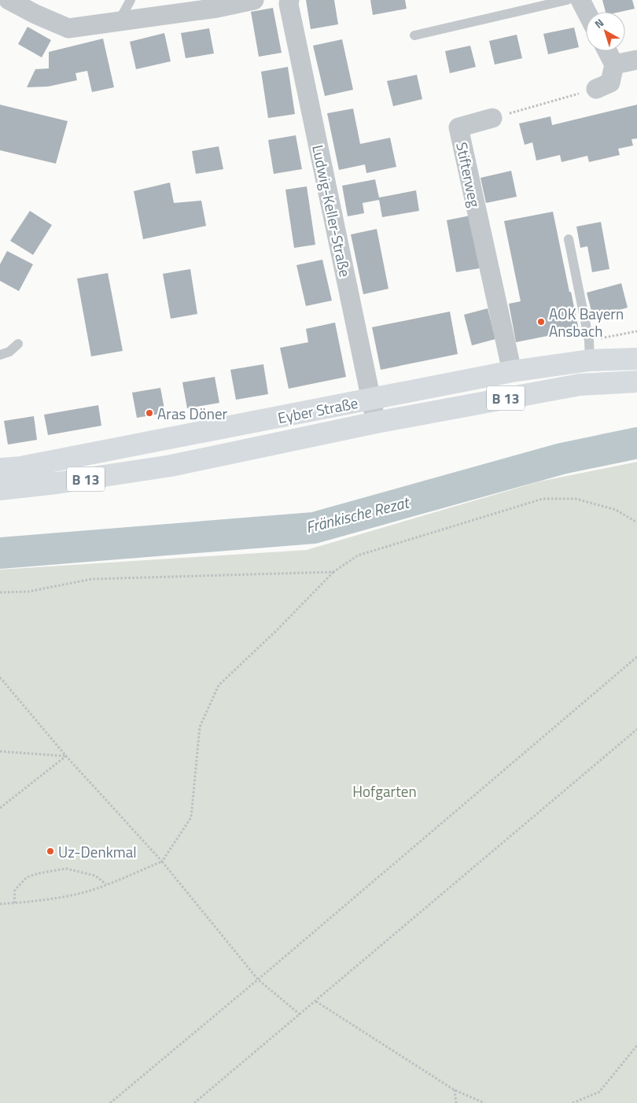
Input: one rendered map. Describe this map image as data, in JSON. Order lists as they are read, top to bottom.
{
  "streets": {
    "main road": ["B 13", "Eyber Straße"],
    "street": ["Stifterweg", "Ludwig-Keller-Straße"]
  },
  "crossings": [
    ["Stifterweg", "Eyber Straße"],
    ["Ludwig-Keller-Straße", "Eyber Straße"]
  ],
  "water": ["Fränkische Rezat"],
  "parks": ["Hofgarten"],
  "places": ["AOK Bayern Ansbach", "Aras Döner", "Uz-Denkmal"],
  "north": "top left"
}
